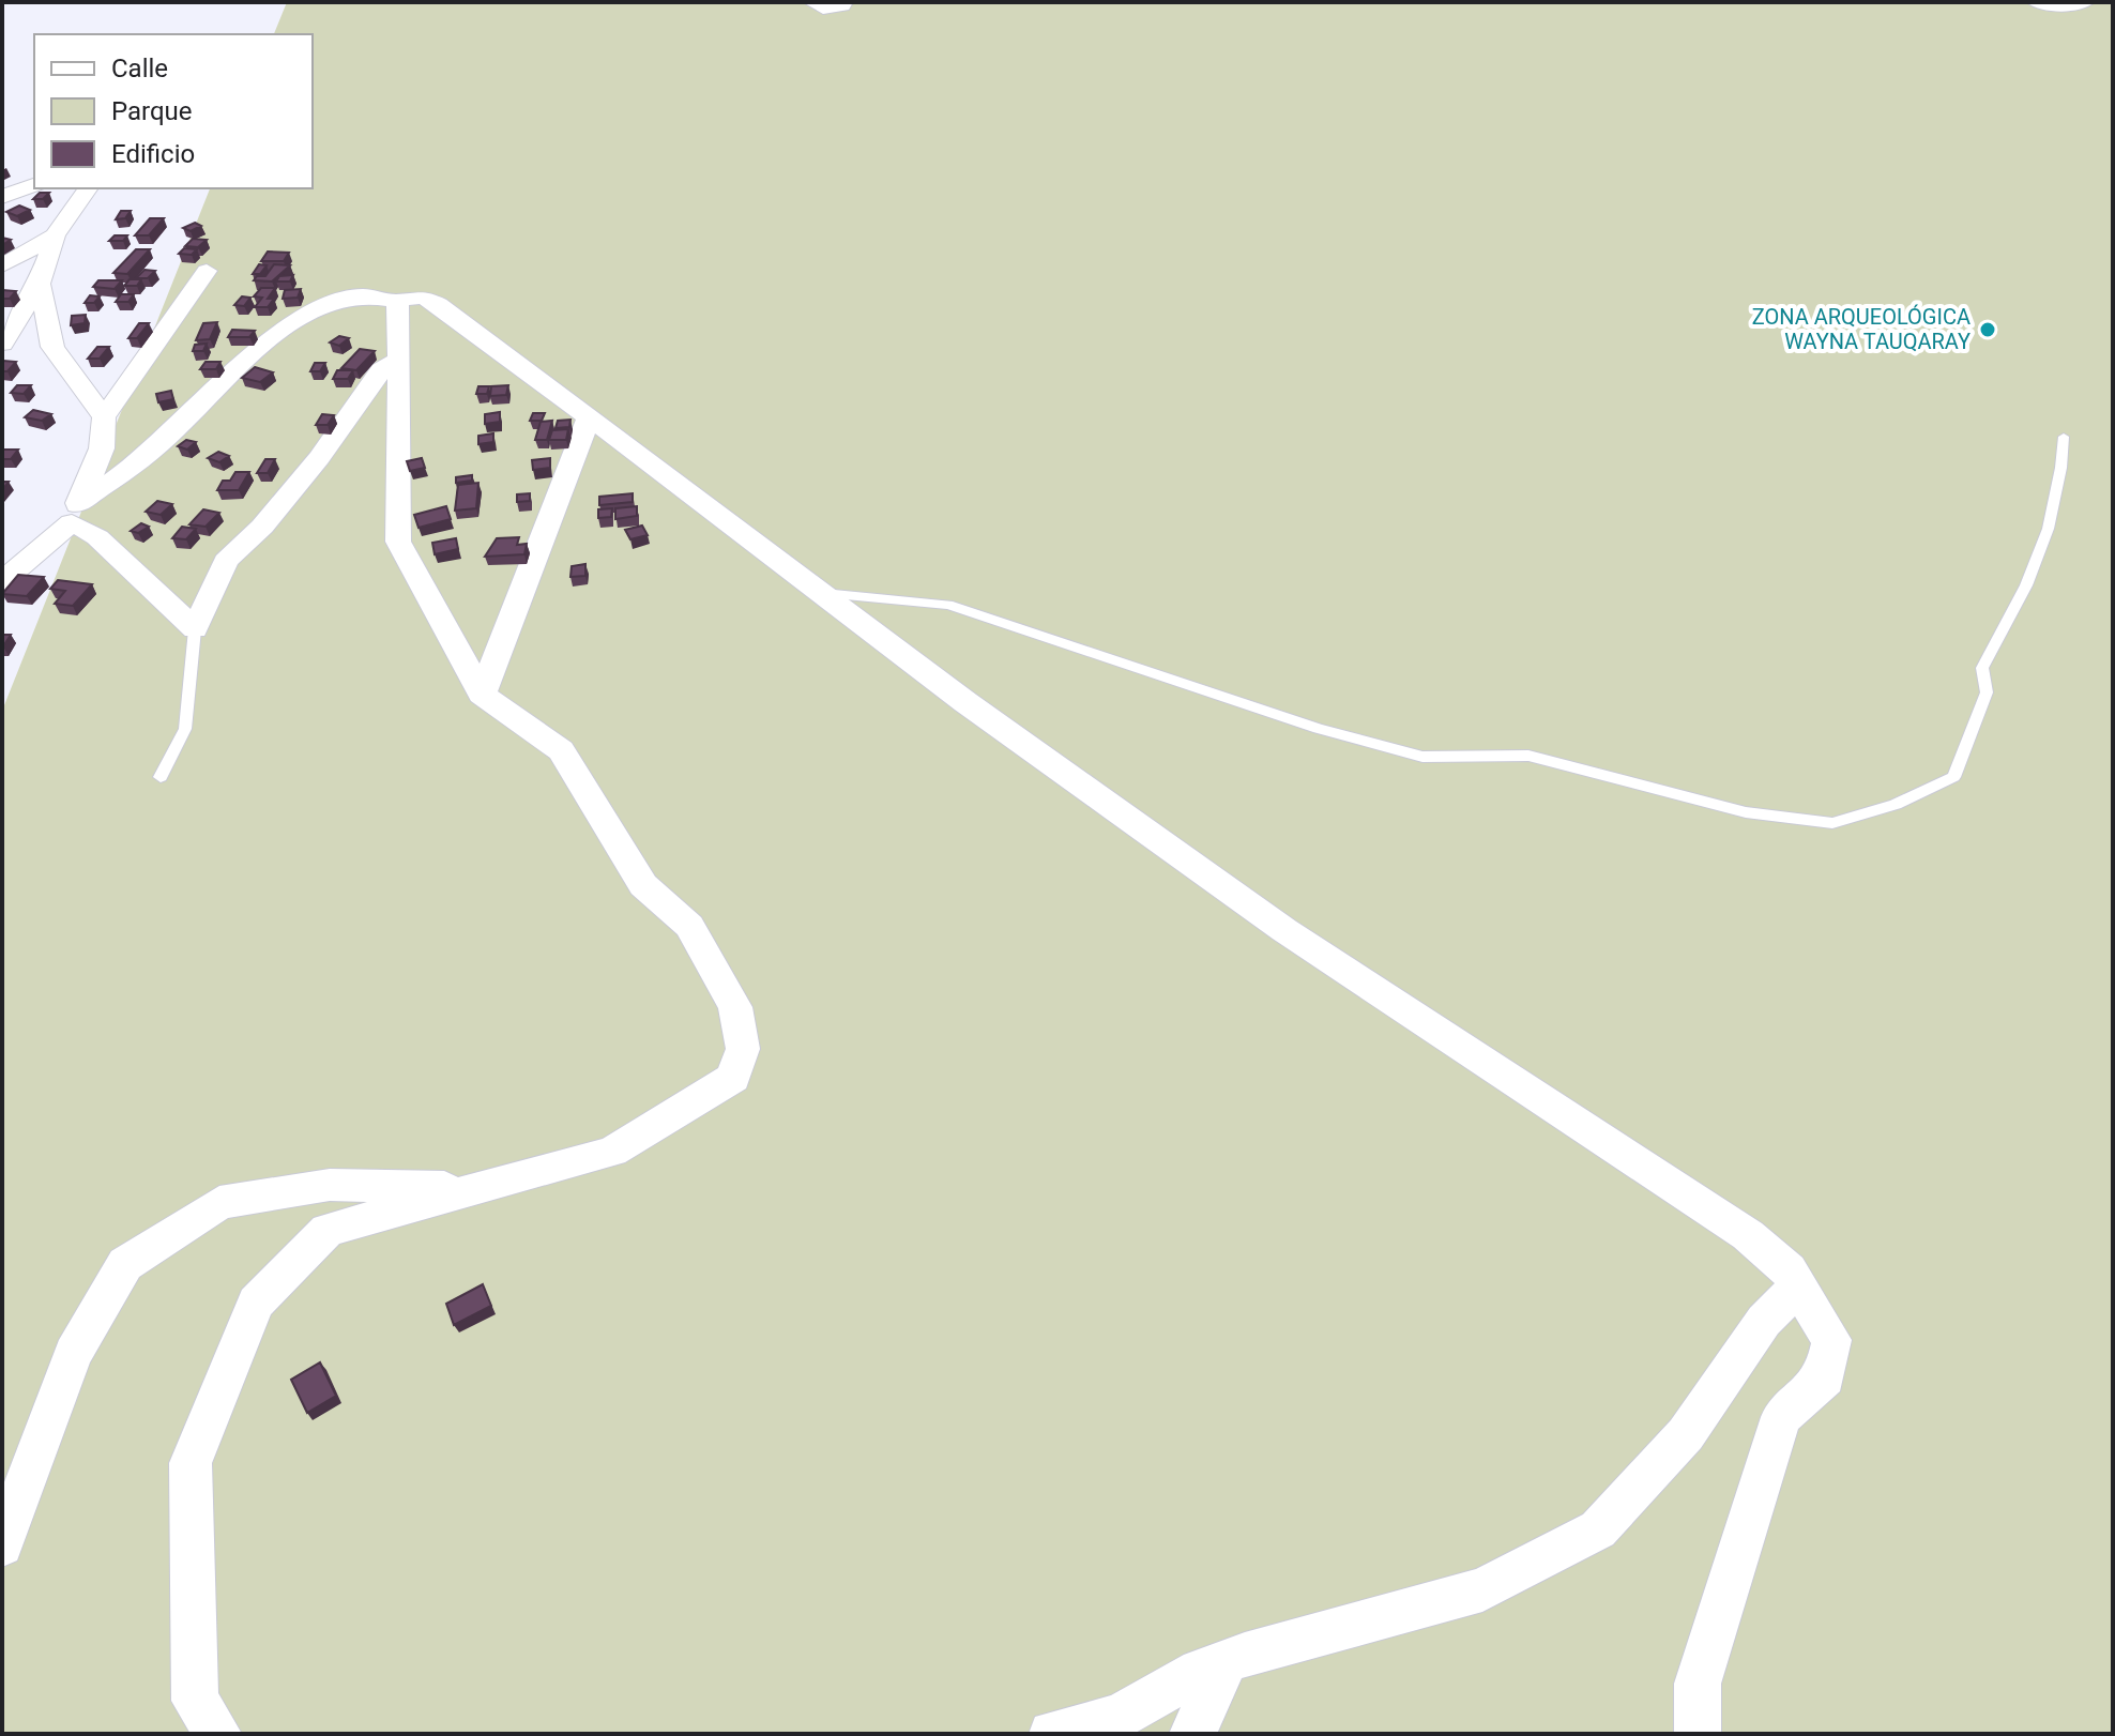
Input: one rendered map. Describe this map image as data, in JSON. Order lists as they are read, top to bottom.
{
  "places": ["ZONA ARQUEOLÓGICA WAYNA TAUQARAY"],
  "legend": ["Calle", "Parque", "Edificio"]
}
